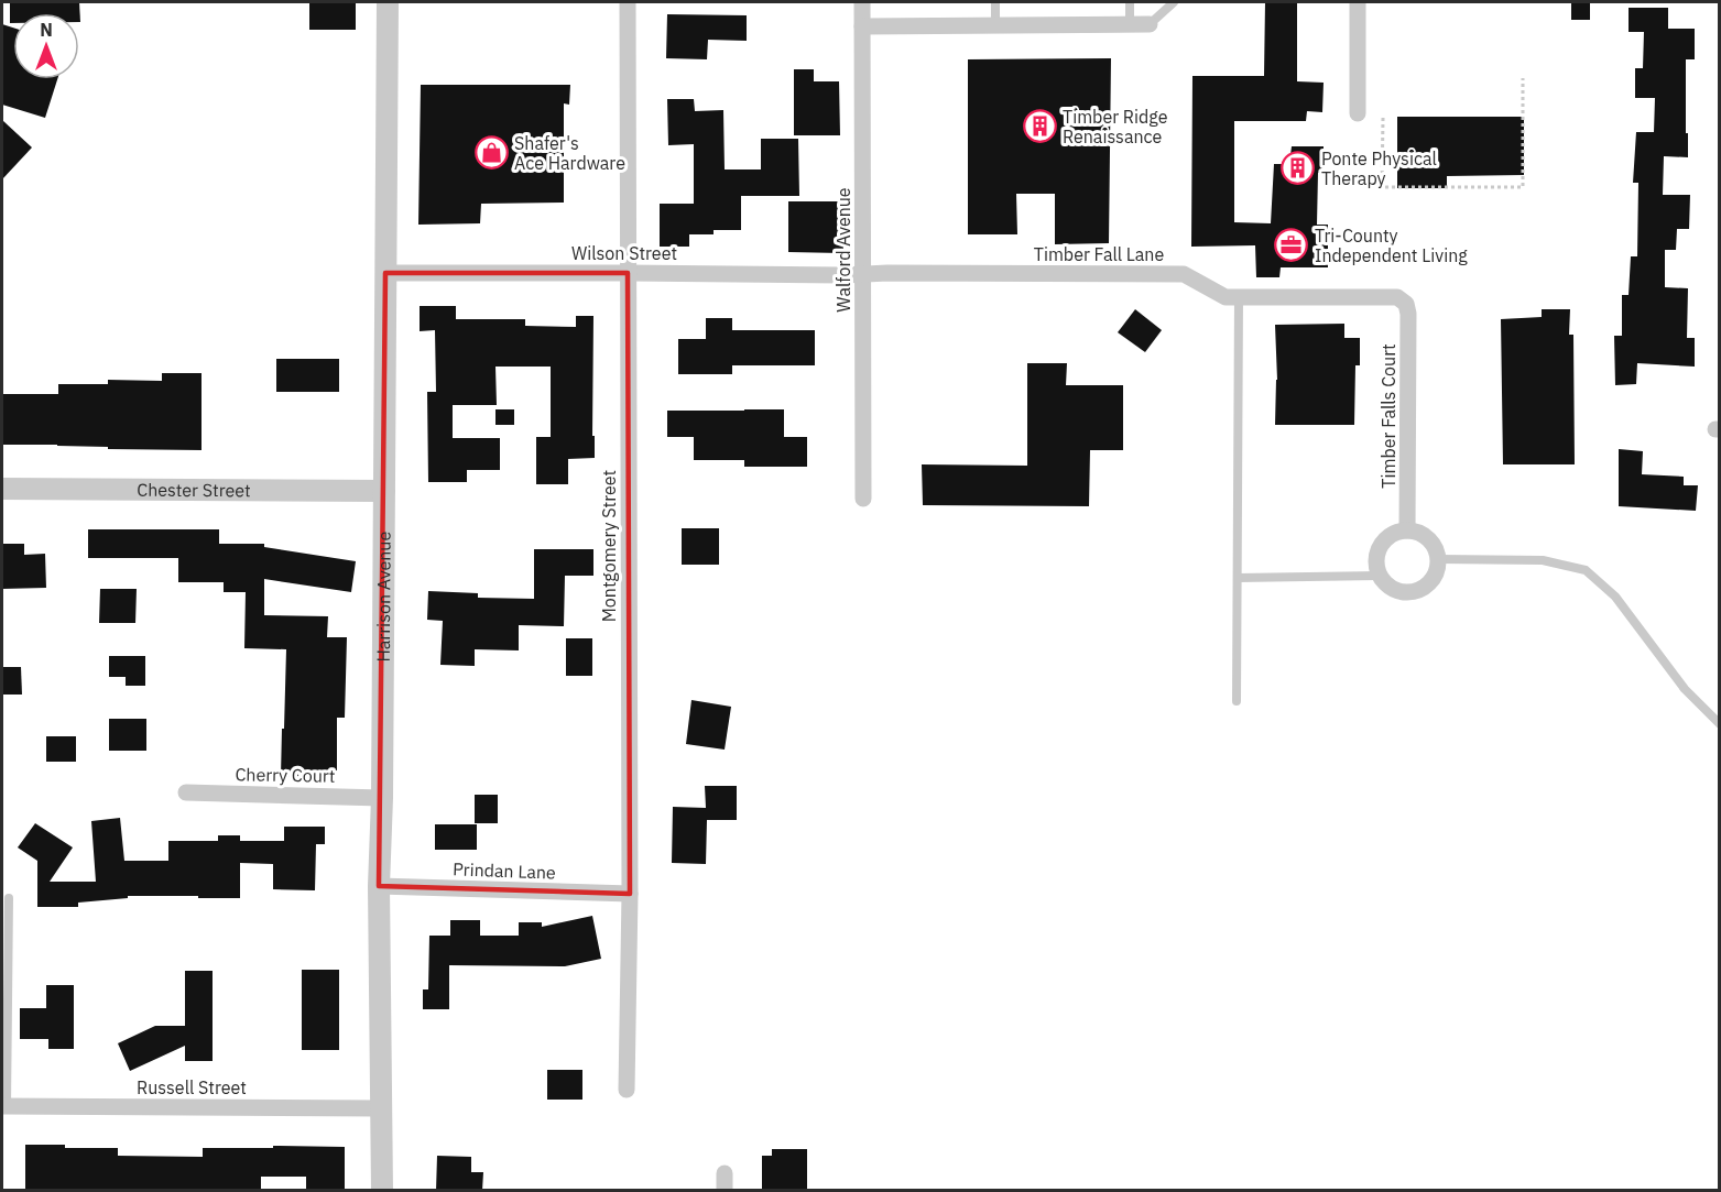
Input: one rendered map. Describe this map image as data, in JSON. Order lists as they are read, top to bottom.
{
  "streets": {
    "street": [
      "Walford Avenue",
      "Wilson Street",
      "Timber Fall Lane",
      "Timber Falls Court",
      "Chester Street",
      "Montgomery Street",
      "Harrison Avenue",
      "Cherry Court",
      "Prindan Lane",
      "Russell Street"
    ]
  },
  "crossings": [
    ["Walford Avenue", "Wilson Street"],
    ["Walford Avenue", "Timber Fall Lane"],
    ["Wilson Street", "Timber Fall Lane"],
    ["Wilson Street", "Montgomery Street"],
    ["Wilson Street", "Harrison Avenue"],
    ["Timber Fall Lane", "Timber Falls Court"],
    ["Chester Street", "Harrison Avenue"],
    ["Montgomery Street", "Prindan Lane"],
    ["Harrison Avenue", "Cherry Court"],
    ["Harrison Avenue", "Prindan Lane"],
    ["Harrison Avenue", "Russell Street"]
  ],
  "places": {
    "building": ["Timber Ridge Renaissance", "Ponte Physical Therapy"],
    "shop": ["Shafer's Ace Hardware"],
    "office": ["Tri-County Independent Living"]
  },
  "north": "top"
}
